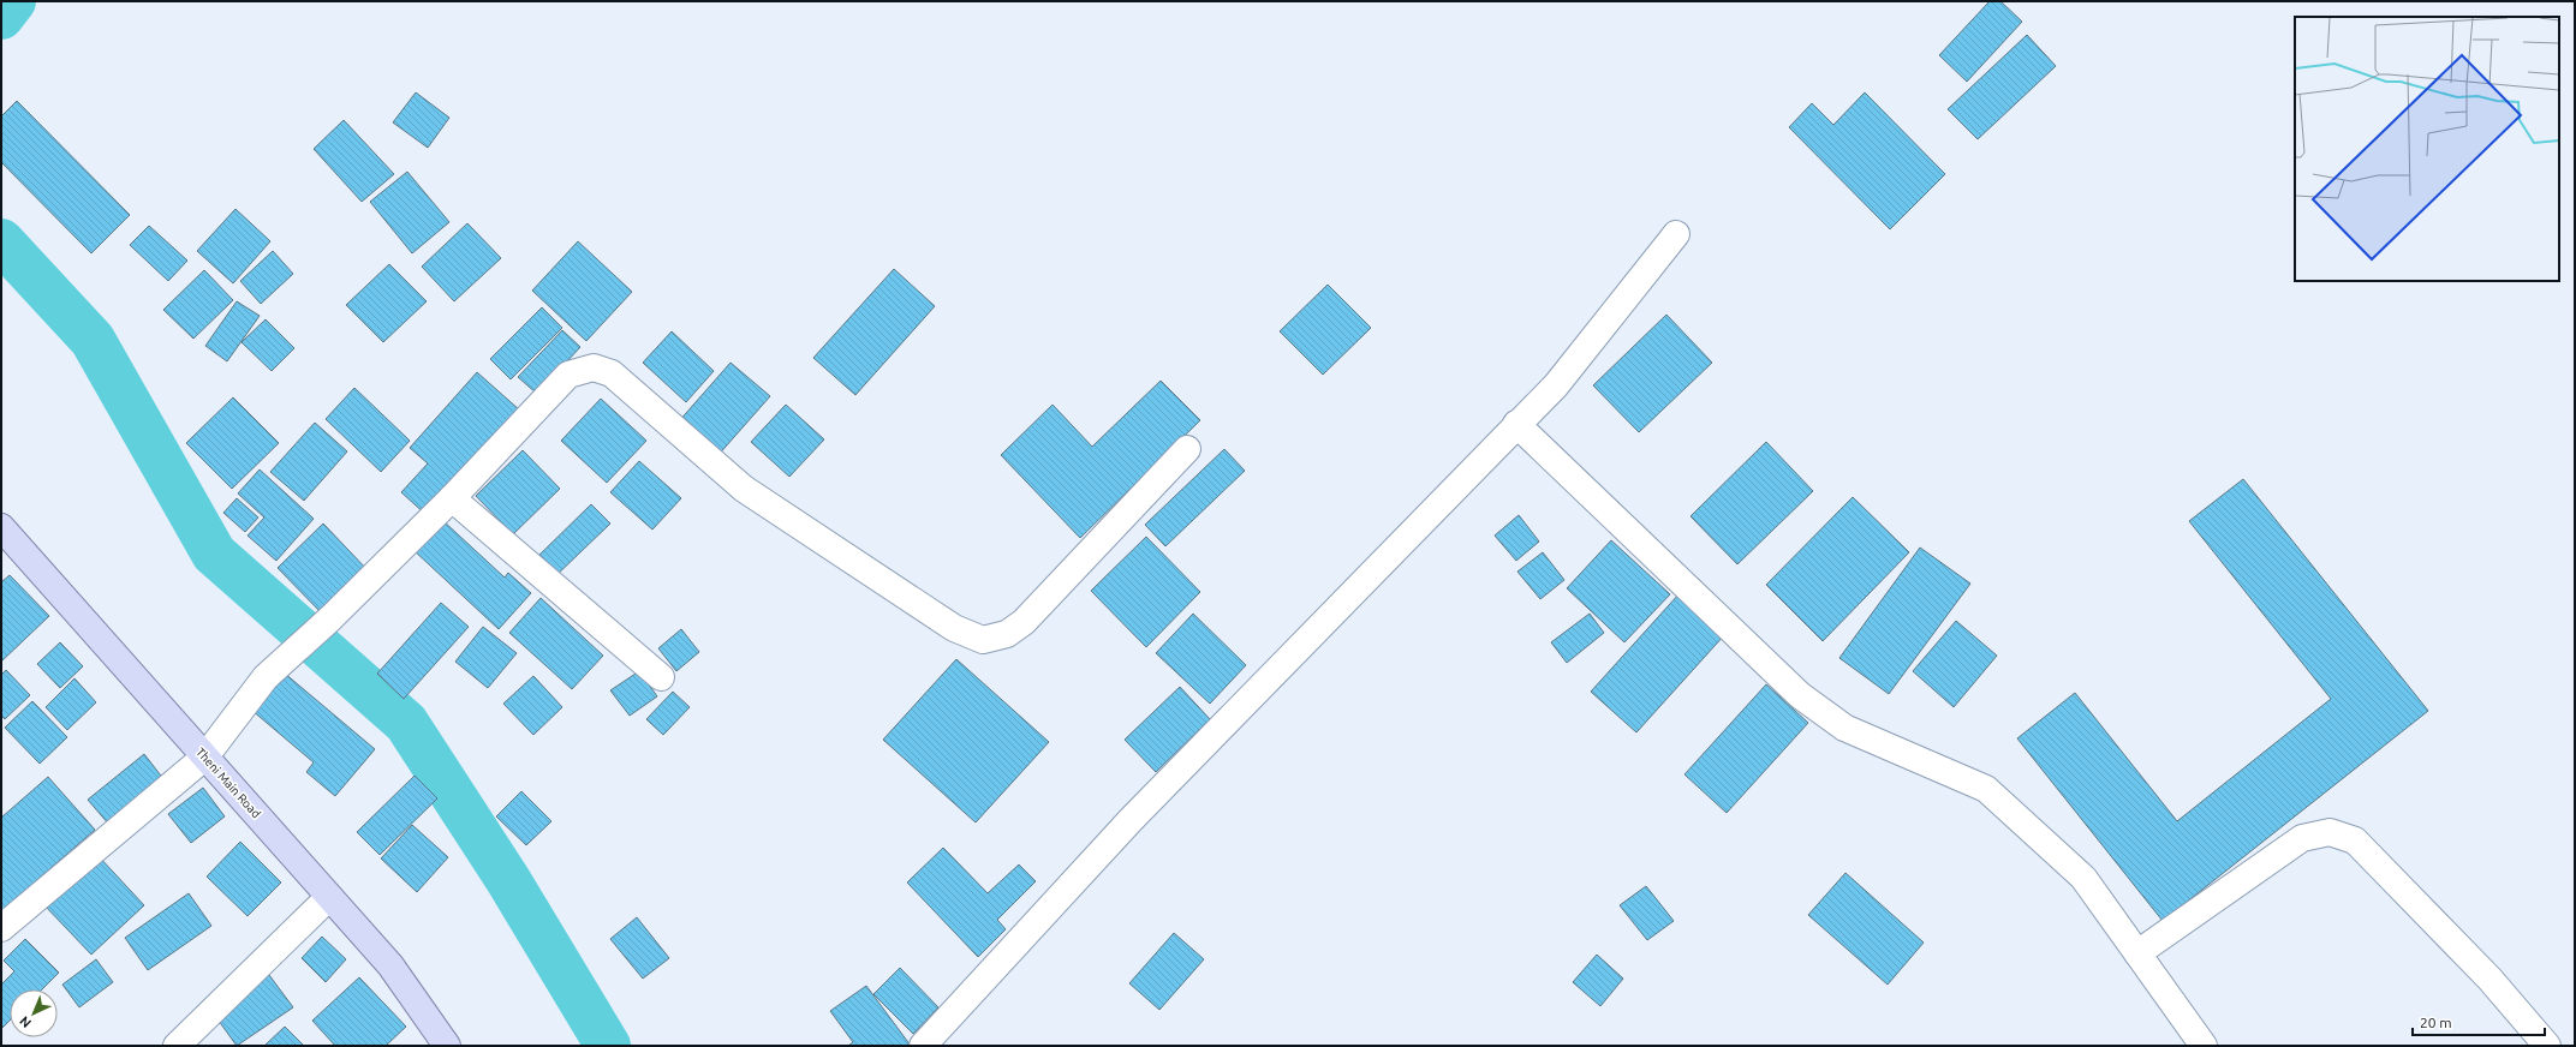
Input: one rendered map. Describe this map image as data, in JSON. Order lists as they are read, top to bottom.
{
  "streets": {
    "main road": ["Theni Main Road"]
  },
  "scale_bar": "20 m",
  "north": "bottom left"
}
